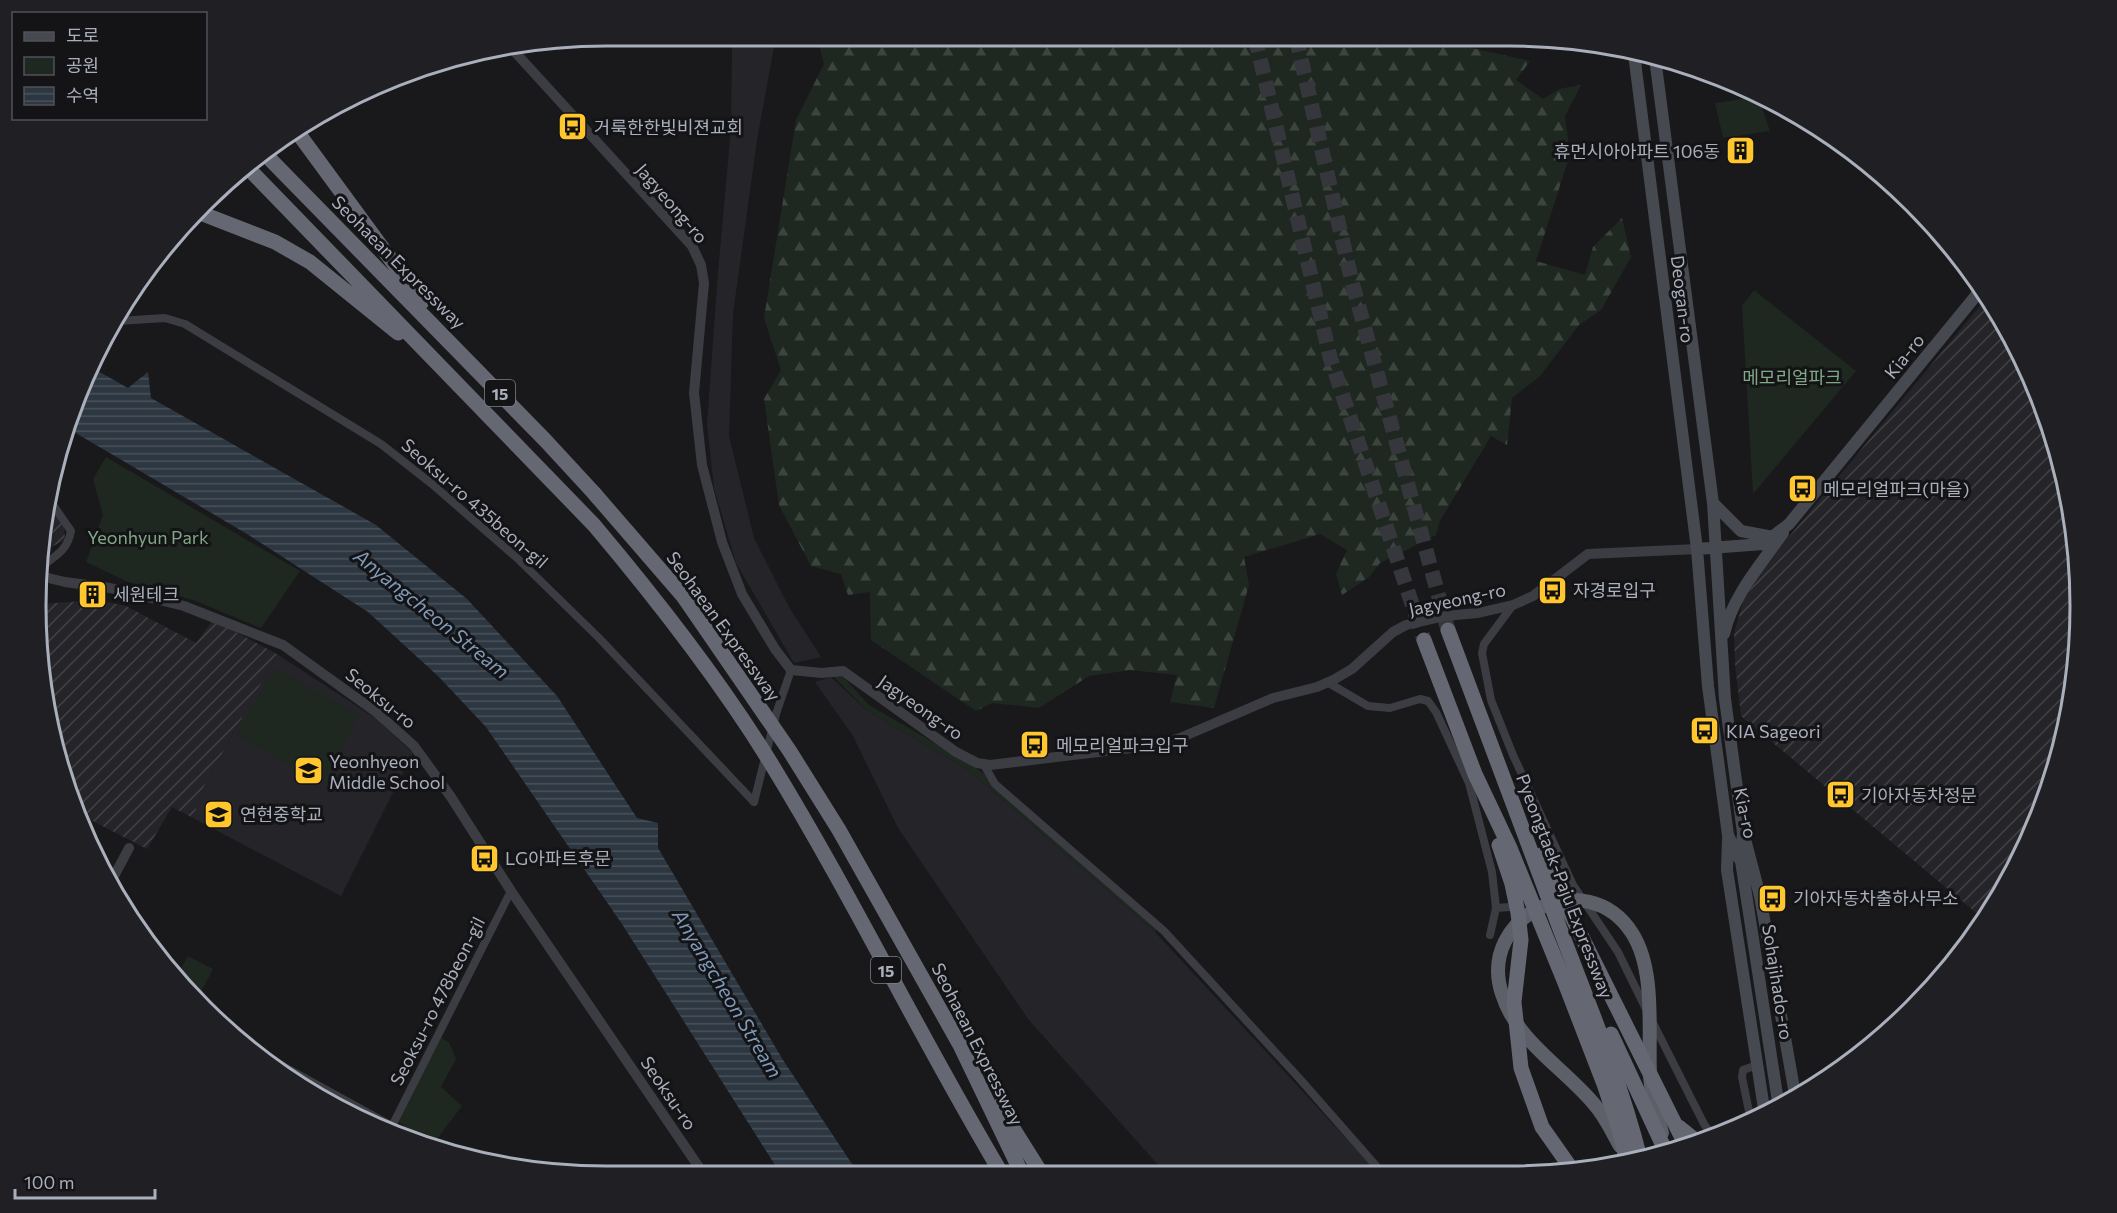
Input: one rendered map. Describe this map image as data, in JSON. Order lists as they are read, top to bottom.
{
  "streets": {
    "highway": ["Seohaean Expressway", "15", "Pyeongtaek-Paju Expressway"],
    "main road": ["Deogan-ro", "Kia-ro", "Sohajihado-ro"],
    "street": [
      "Jagyeong-ro",
      "Seoksu-ro 435beon-gil",
      "Seoksu-ro",
      "Seoksu-ro 478beon-gil"
    ]
  },
  "crossings": [
    ["Jagyeong-ro", "Deogan-ro"],
    ["Jagyeong-ro", "Kia-ro"],
    ["Jagyeong-ro", "Seoksu-ro 435beon-gil"],
    ["Deogan-ro", "Kia-ro"],
    ["Kia-ro", "Sohajihado-ro"],
    ["Seoksu-ro", "Seoksu-ro 478beon-gil"]
  ],
  "water": ["Anyangcheon Stream"],
  "parks": ["메모리얼파크", "Yeonhyun Park"],
  "places": {
    "bus stop": [
      "거룩한한빛비젼교회",
      "메모리얼파크(마을)",
      "자경로입구",
      "KIA Sageori",
      "메모리얼파크입구",
      "기아자동차정문",
      "LG아파트후문",
      "기아자동차출하사무소"
    ],
    "building": ["휴먼시아아파트 106동", "세원테크"],
    "school or university": ["Yeonhyeon Middle School", "연현중학교"]
  },
  "legend": ["도로", "공원", "수역"],
  "scale_bar": "100 m"
}
